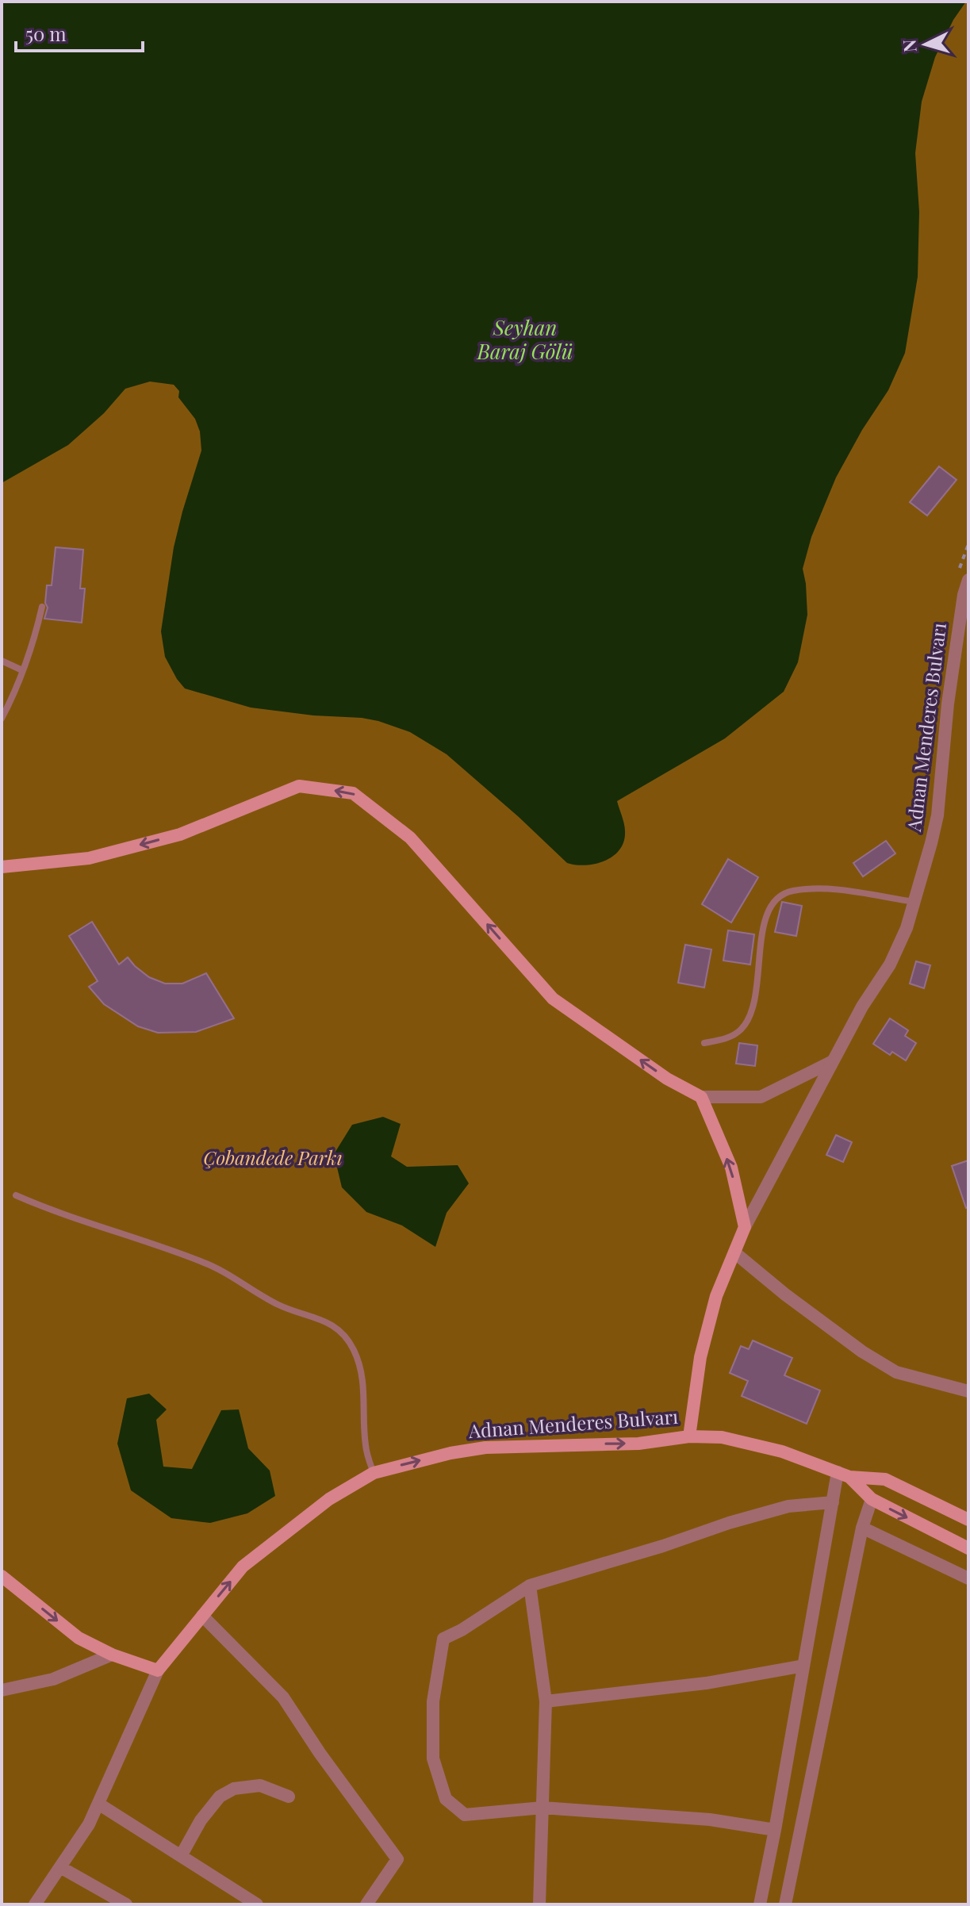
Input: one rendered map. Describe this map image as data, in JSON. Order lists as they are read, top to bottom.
{
  "streets": {
    "main road": ["Adnan Menderes Bulvarı"]
  },
  "water": ["Seyhan Baraj Gölü"],
  "parks": ["Çobandede Parkı"],
  "scale_bar": "50 m",
  "north": "left"
}
